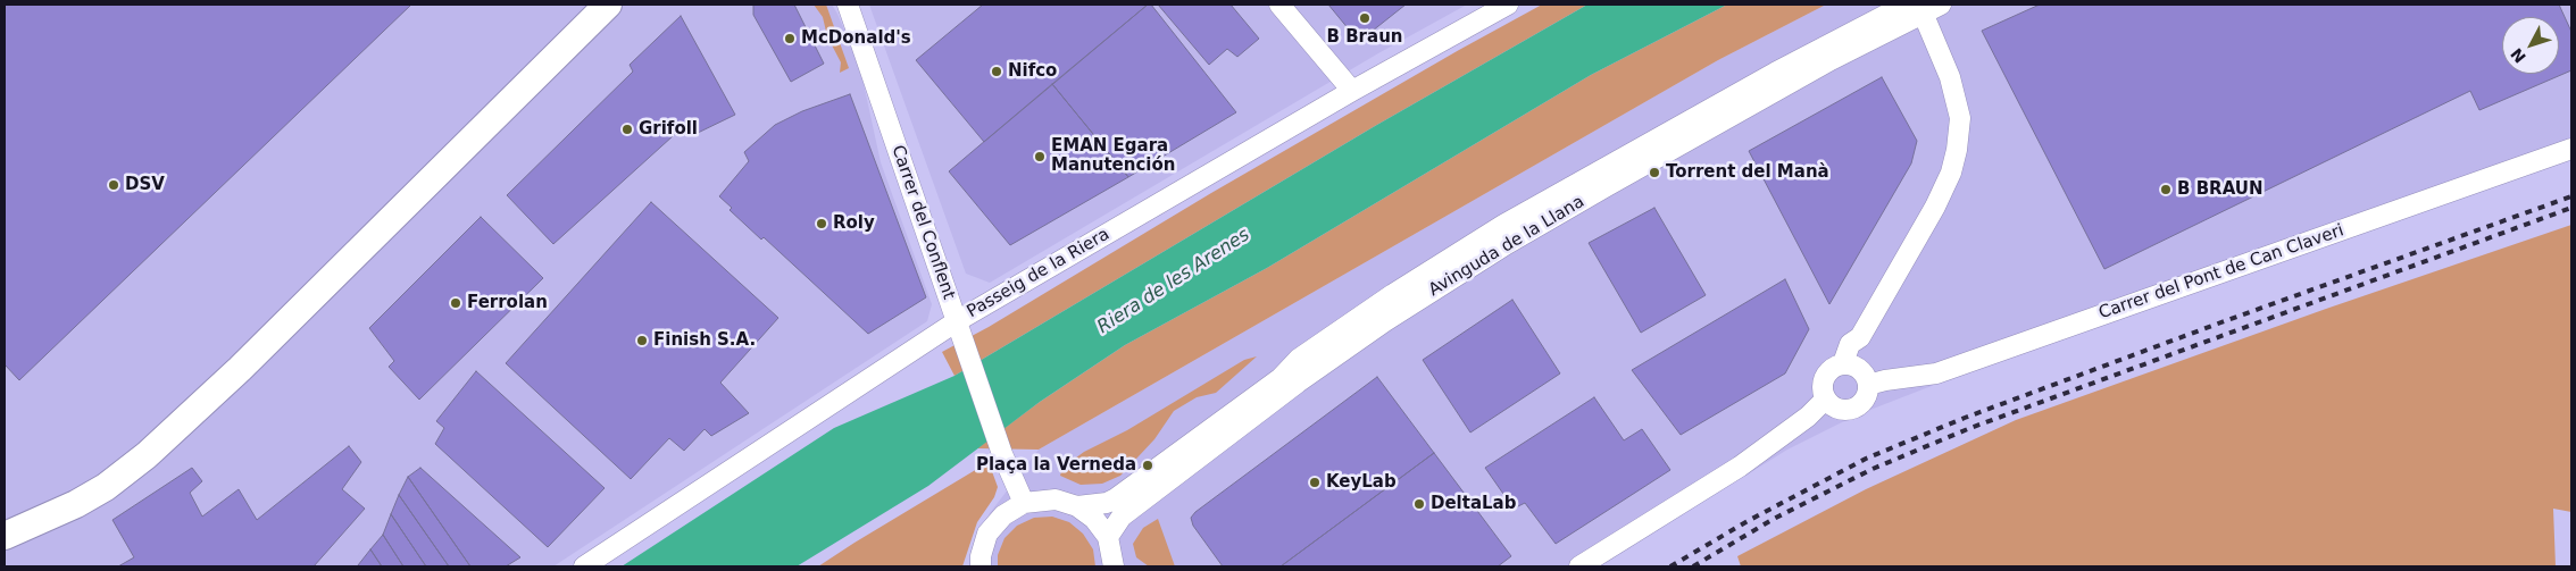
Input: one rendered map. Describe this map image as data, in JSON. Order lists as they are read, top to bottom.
{
  "streets": {
    "street": [
      "Carrer del Conflent",
      "Avinguda de la Llana",
      "Carrer del Pont de Can Claveri",
      "Passeig de la Riera"
    ]
  },
  "crossings": [
    ["Carrer del Conflent", "Passeig de la Riera"]
  ],
  "water": ["Riera de les Arenes"],
  "places": [
    "B Braun",
    "McDonald's",
    "Nifco",
    "Grifoll",
    "EMAN Egara Manutención",
    "Torrent del Manà",
    "DSV",
    "B BRAUN",
    "Roly",
    "Ferrolan",
    "Finish S.A.",
    "Plaça la Verneda",
    "KeyLab",
    "DeltaLab"
  ],
  "north": "bottom left"
}
